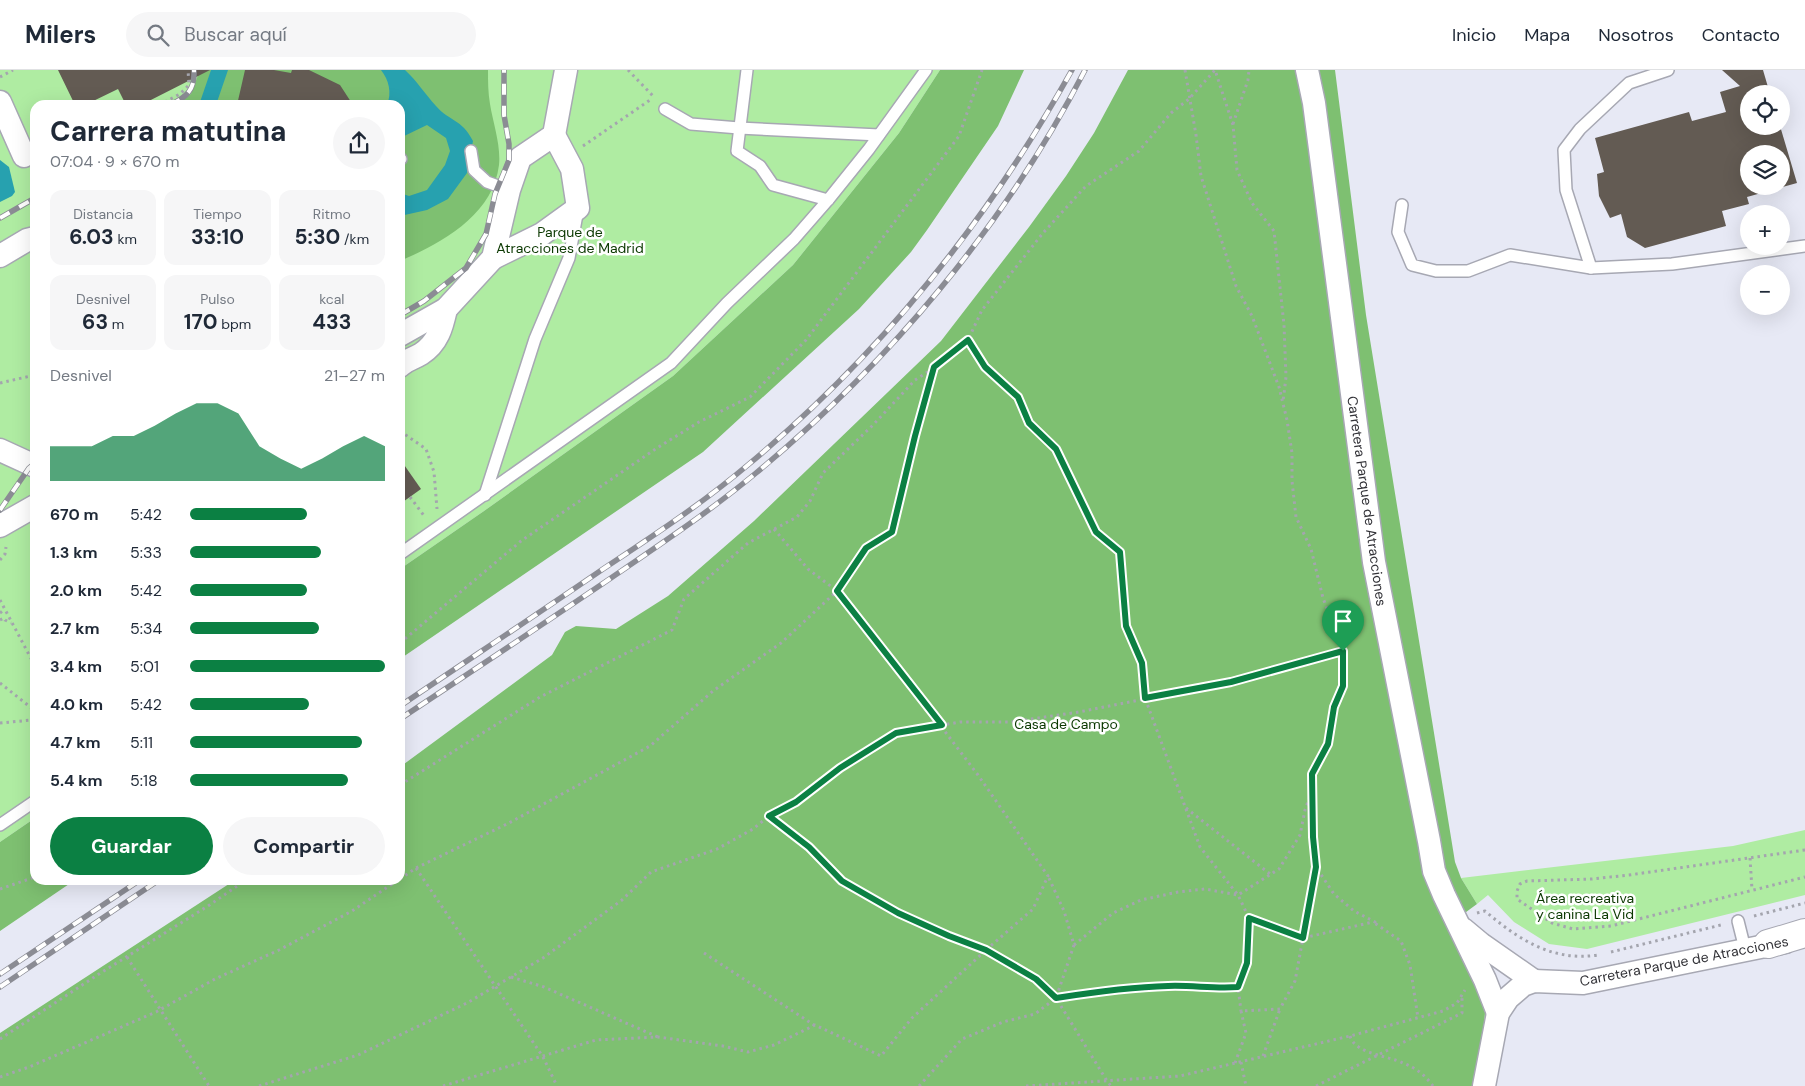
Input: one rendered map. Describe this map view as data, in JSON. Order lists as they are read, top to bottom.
{
  "streets": {
    "street": ["Carretera Parque de Atracciones"]
  },
  "parks": ["Parque de Atracciones de Madrid", "Casa de Campo", "Área recreativa y canina La Vid"],
  "page": {
    "header": "Milers",
    "search": "Buscar aquí",
    "nav": [
      "Inicio",
      "Mapa",
      "Nosotros",
      "Contacto"
    ],
    "map_buttons": ["+", "−"],
    "heading": ["Carrera matutina", "07:04 · 9 × 670 m"],
    "stats": [
      ["Distancia", "6.03 km"],
      ["Tiempo", "33:10"],
      ["Ritmo", "5:30 /km"],
      ["Desnivel", "63 m"],
      ["Pulso", "170 bpm"],
      ["kcal", "433"]
    ],
    "chart": ["Desnivel", "21–27 m"],
    "list": [
      {
        "name": "670 m",
        "note": "5:42"
      },
      {
        "name": "1.3 km",
        "note": "5:33"
      },
      {
        "name": "2.0 km",
        "note": "5:42"
      },
      {
        "name": "2.7 km",
        "note": "5:34"
      },
      {
        "name": "3.4 km",
        "note": "5:01"
      },
      {
        "name": "4.0 km",
        "note": "5:42"
      },
      {
        "name": "4.7 km",
        "note": "5:11"
      },
      {
        "name": "5.4 km",
        "note": "5:18"
      }
    ],
    "buttons": ["Guardar", "Compartir"]
  }
}
